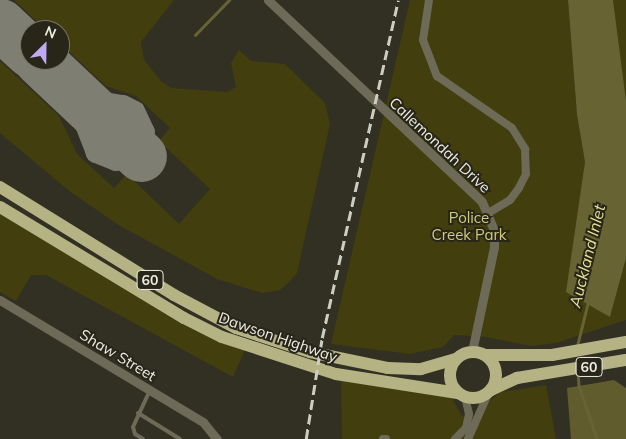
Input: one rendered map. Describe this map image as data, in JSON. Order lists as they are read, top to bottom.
{
  "streets": {
    "highway": ["60", "Dawson Highway"],
    "street": ["Callemondah Drive", "Shaw Street"]
  },
  "crossings": [
    ["Callemondah Drive", "60"],
    ["Callemondah Drive", "Dawson Highway"],
    ["60", "Dawson Highway"]
  ],
  "water": ["Auckland Inlet"],
  "parks": ["Police Creek Park"],
  "north": "top right"
}
